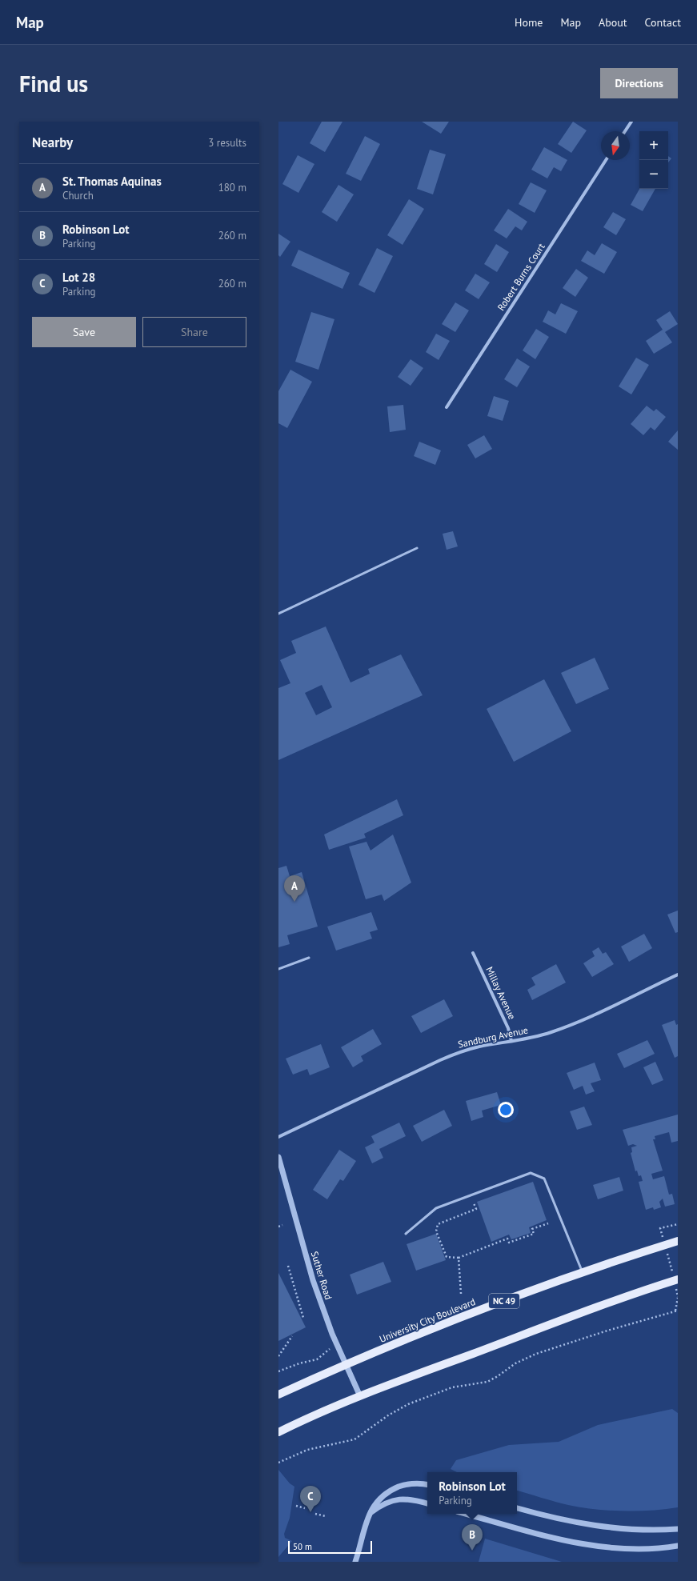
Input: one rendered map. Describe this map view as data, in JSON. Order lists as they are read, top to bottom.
{
  "streets": {
    "main road": ["NC 49", "University City Boulevard"],
    "street": [
      "Robert Burns Court",
      "Millay Avenue",
      "Sandburg Avenue",
      "Suther Road"
    ]
  },
  "crossings": [
    ["Millay Avenue", "Sandburg Avenue"],
    ["Suther Road", "University City Boulevard"]
  ],
  "scale_bar": "50 m",
  "north": "bottom",
  "page": {
    "header": "Map",
    "nav": [
      "Home",
      "Map",
      "About",
      "Contact"
    ],
    "buttons": [
      "Directions",
      ["Save", "Share"]
    ],
    "title": "Find us",
    "heading": ["Nearby", "3 results"],
    "map_buttons": ["+", "−"],
    "list": [
      {
        "mark": "A",
        "name": "St. Thomas Aquinas",
        "note": "Church",
        "value": "180 m"
      },
      {
        "mark": "B",
        "name": "Robinson Lot",
        "note": "Parking",
        "value": "260 m"
      },
      {
        "mark": "C",
        "name": "Lot 28",
        "note": "Parking",
        "value": "260 m"
      }
    ],
    "pins": ["A", "C", "B"],
    "popup": ["Robinson Lot", "Parking"],
    "scale": "50 m"
  }
}
